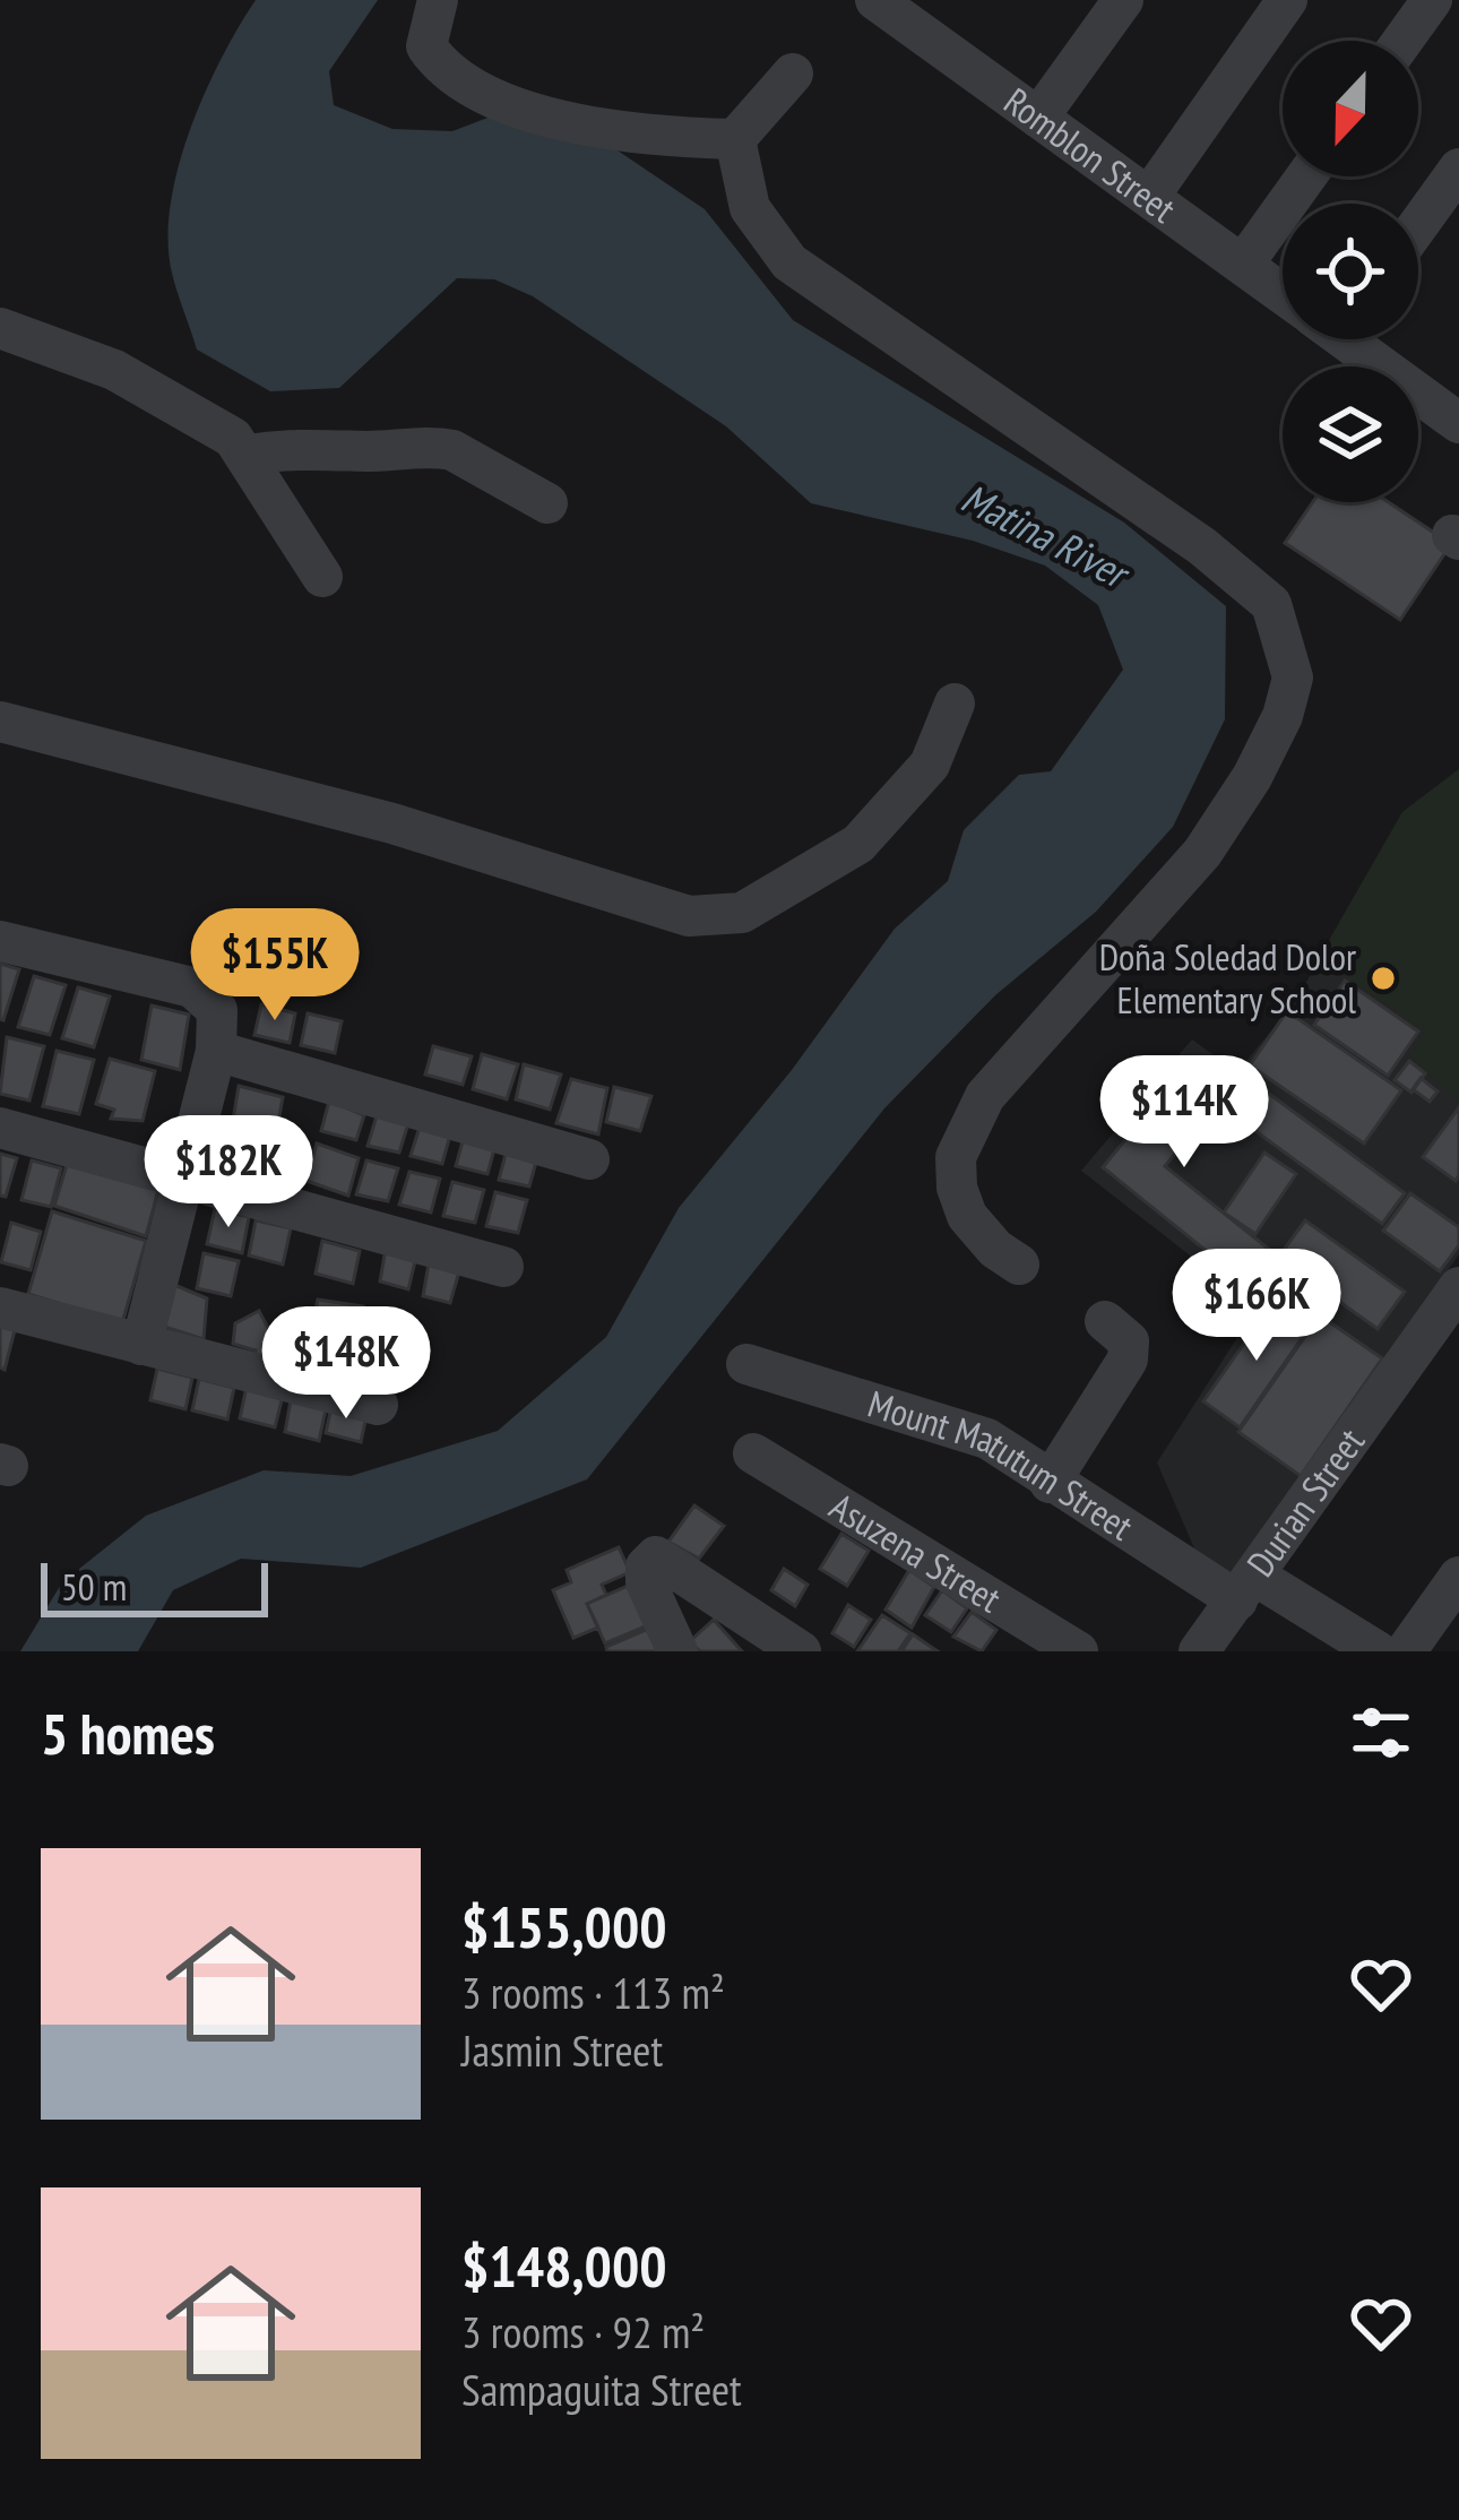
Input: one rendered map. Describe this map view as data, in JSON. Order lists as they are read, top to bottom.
{
  "streets": {
    "street": [
      "Romblon Street",
      "Mount Matutum Street",
      "Durian Street",
      "Asuzena Street"
    ]
  },
  "crossings": [
    ["Mount Matutum Street", "Durian Street"]
  ],
  "water": ["Matina River"],
  "places": ["Doña Soledad Dolor Elementary School"],
  "scale_bar": "50 m",
  "north": "bottom",
  "page": {
    "price": [
      "$155K",
      "$114K",
      "$182K",
      "$166K",
      "$148K"
    ],
    "scale": "50 m",
    "heading": "5 homes",
    "list": [
      {
        "name": "$155,000",
        "note": "3 rooms · 113 m² · Jasmin Street"
      },
      {
        "name": "$148,000",
        "note": "3 rooms · 92 m² · Sampaguita Street"
      }
    ]
  }
}
